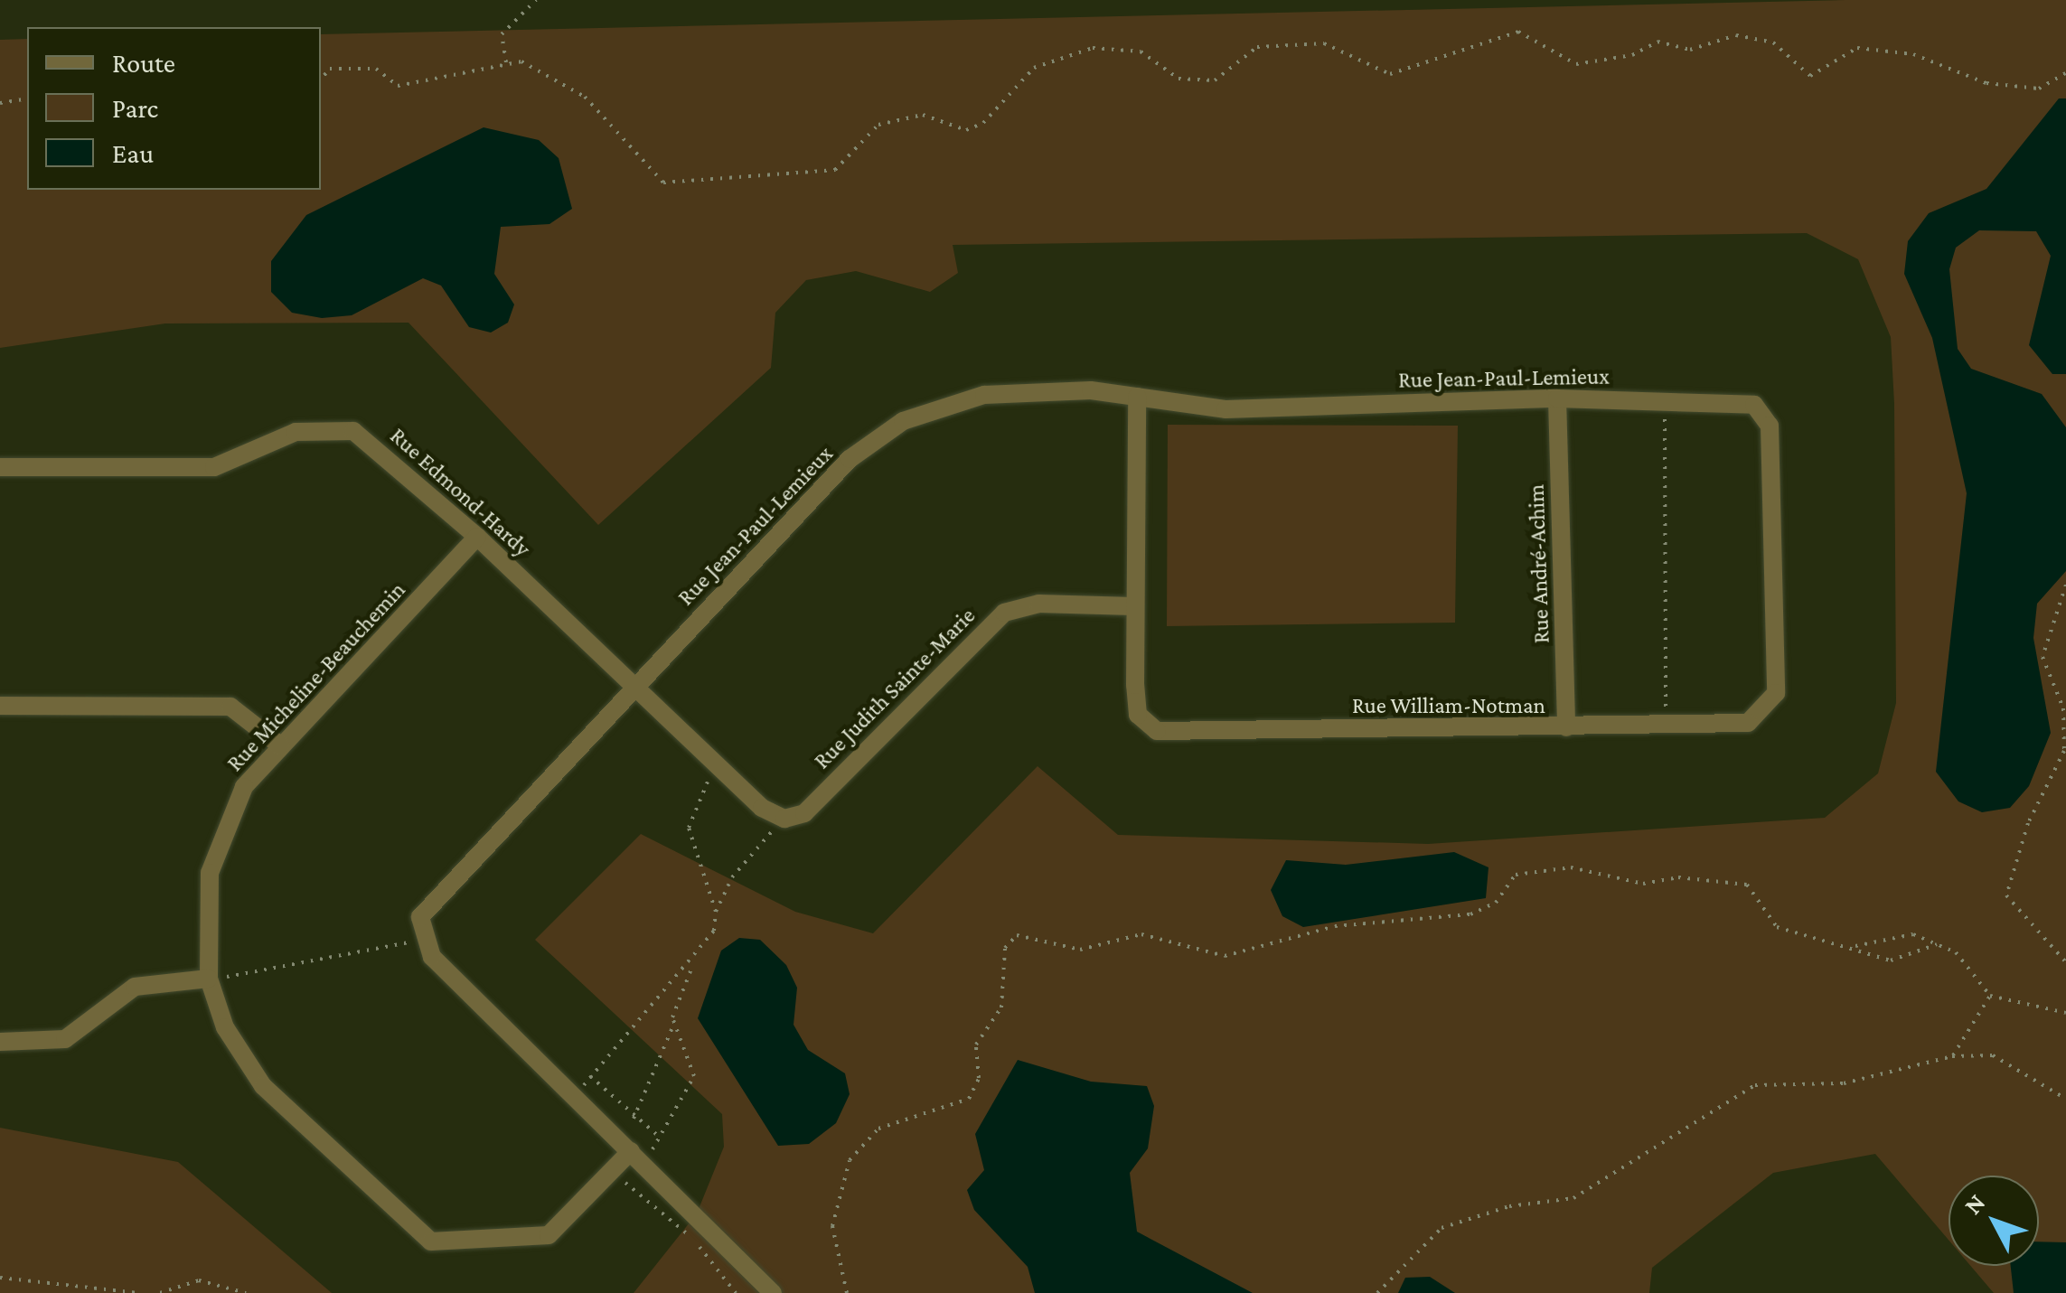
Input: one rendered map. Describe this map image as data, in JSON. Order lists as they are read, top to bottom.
{
  "streets": {
    "street": [
      "Rue Jean-Paul-Lemieux",
      "Rue Edmond-Hardy",
      "Rue André-Achim",
      "Rue Micheline-Beauchemin",
      "Rue Judith Sainte-Marie",
      "Rue William-Notman"
    ]
  },
  "crossings": [
    ["Rue Jean-Paul-Lemieux", "Rue Edmond-Hardy"],
    ["Rue Jean-Paul-Lemieux", "Rue André-Achim"],
    ["Rue Jean-Paul-Lemieux", "Rue William-Notman"],
    ["Rue Edmond-Hardy", "Rue Micheline-Beauchemin"],
    ["Rue Edmond-Hardy", "Rue Judith Sainte-Marie"],
    ["Rue André-Achim", "Rue William-Notman"],
    ["Rue Judith Sainte-Marie", "Rue William-Notman"]
  ],
  "legend": ["Route", "Parc", "Eau"],
  "north": "top left"
}
